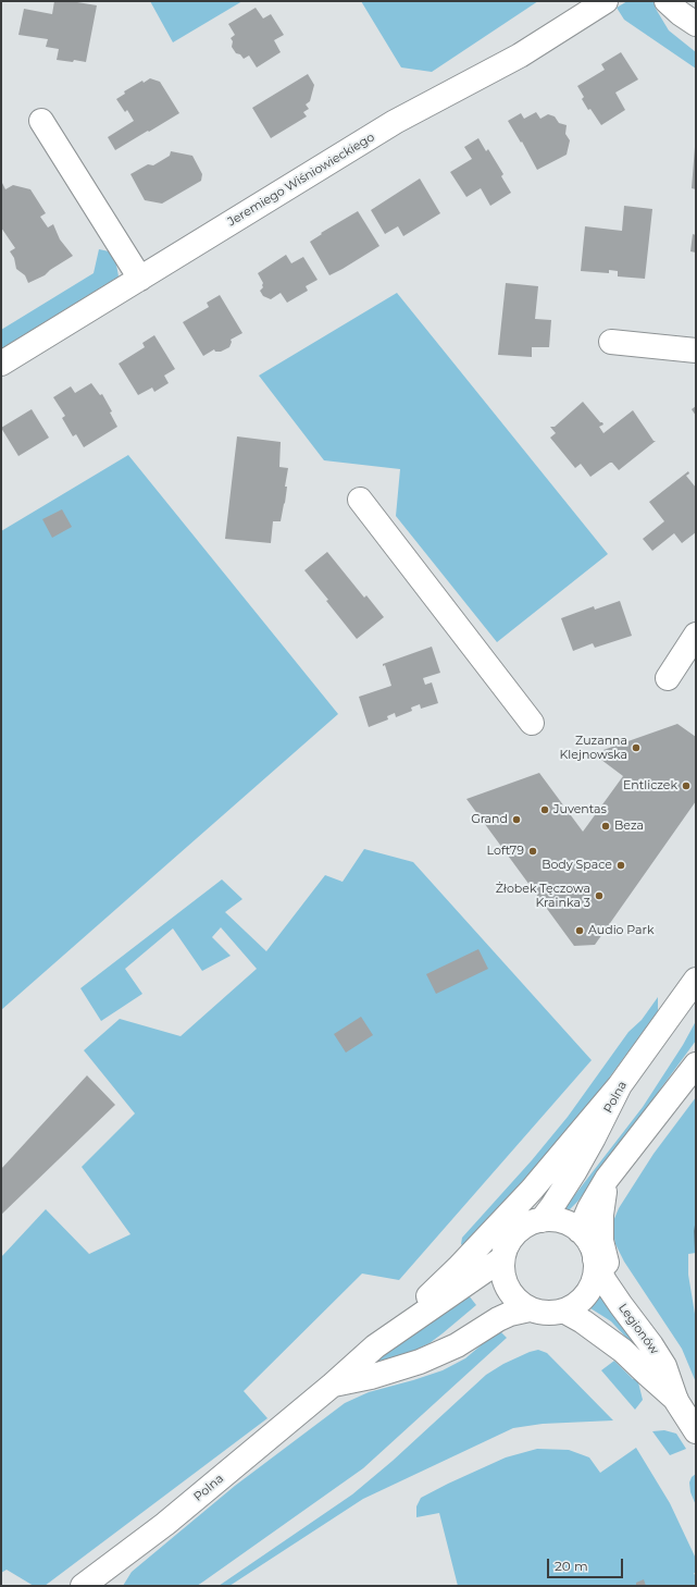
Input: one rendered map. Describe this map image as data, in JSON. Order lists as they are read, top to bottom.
{
  "streets": {
    "street": ["Jeremiego Wiśniowieckiego", "Polna", "Legionów"]
  },
  "crossings": [
    ["Polna", "Legionów"]
  ],
  "places": [
    "Zuzanna Klejnowska",
    "Entliczek",
    "Juventas",
    "Grand",
    "Beza",
    "Loft79",
    "Body Space",
    "Żłobek Tęczowa Krainka 3",
    "Audio Park"
  ],
  "scale_bar": "20 m"
}
